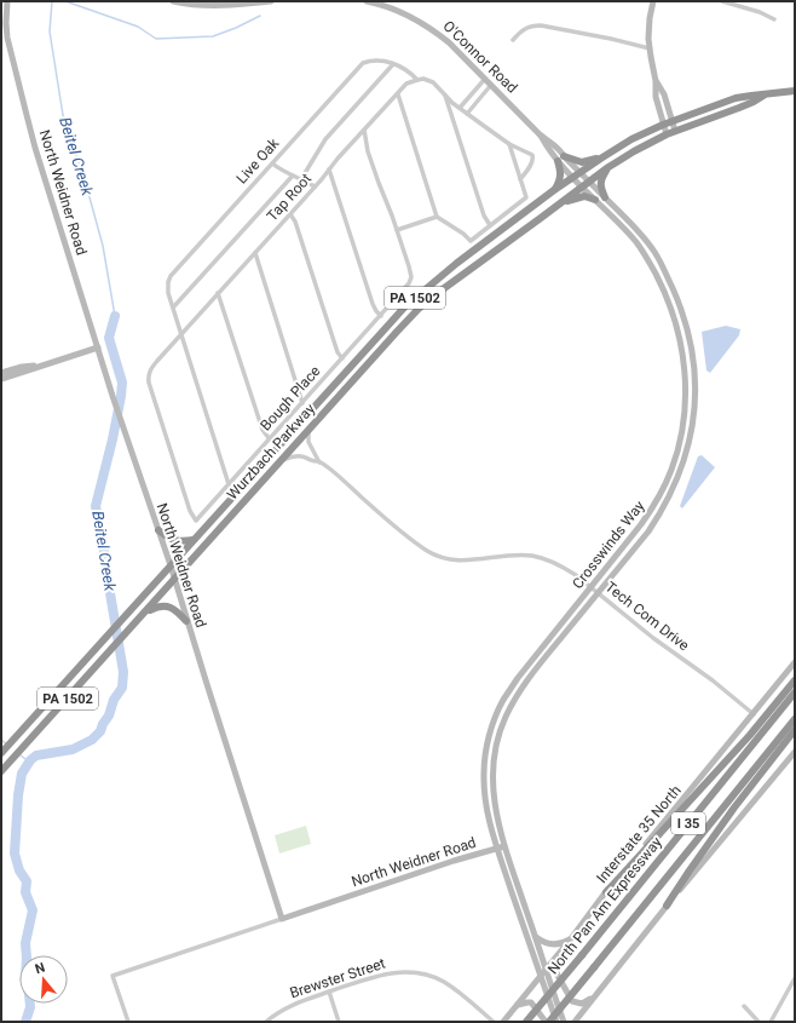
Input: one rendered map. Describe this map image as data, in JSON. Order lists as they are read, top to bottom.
{
  "streets": {
    "highway": [
      "PA 1502",
      "Wurzbach Parkway",
      "I 35",
      "North Pan Am Expressway"
    ],
    "main road": [
      "O'Connor Road",
      "North Weidner Road",
      "Crosswinds Way",
      "Interstate 35 North"
    ],
    "street": [
      "Live Oak",
      "Tap Root",
      "Bough Place",
      "Tech Com Drive",
      "Brewster Street"
    ]
  },
  "crossings": [
    ["O'Connor Road", "Wurzbach Parkway"],
    ["O'Connor Road", "Crosswinds Way"],
    ["North Weidner Road", "Wurzbach Parkway"],
    ["North Weidner Road", "Crosswinds Way"],
    ["North Weidner Road", "Interstate 35 North"],
    ["Tap Root", "Bough Place"],
    ["Wurzbach Parkway", "Crosswinds Way"],
    ["Wurzbach Parkway", "Tech Com Drive"],
    ["Crosswinds Way", "Tech Com Drive"],
    ["Tech Com Drive", "Interstate 35 North"]
  ],
  "water": ["Beitel Creek"],
  "north": "top"
}
